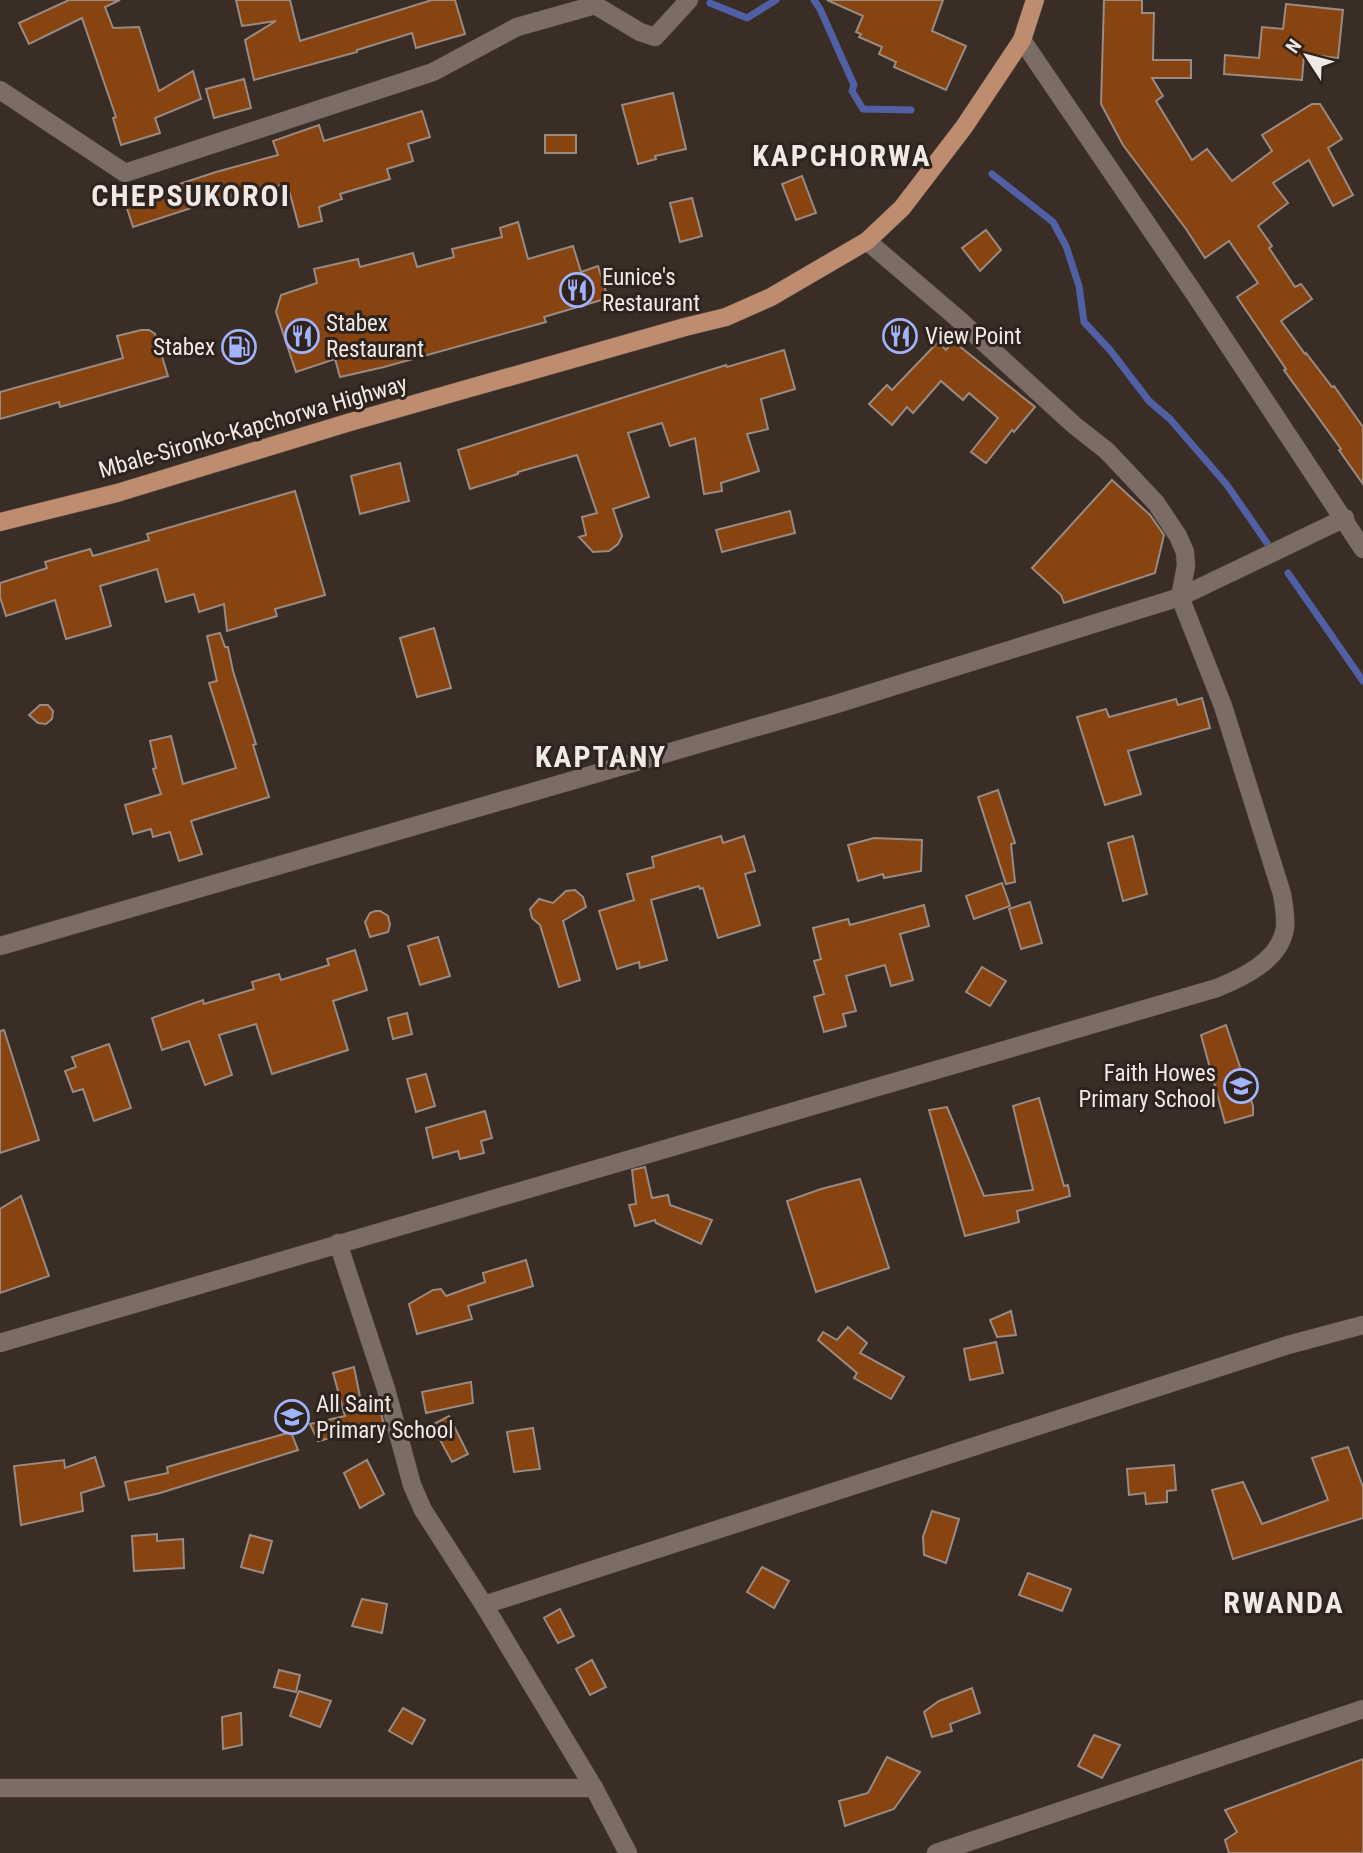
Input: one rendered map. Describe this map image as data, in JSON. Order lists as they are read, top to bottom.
{
  "streets": {
    "main road": ["Mbale-Sironko-Kapchorwa Highway"]
  },
  "districts": [
    "KAPCHORWA",
    "CHEPSUKOROI",
    "KAPTANY",
    "RWANDA"
  ],
  "places": {
    "restaurant": ["Eunice's Restaurant", "Stabex Restaurant", "View Point"],
    "fuel station": ["Stabex"],
    "school or university": ["Faith Howes Primary School", "All Saint Primary School"]
  },
  "north": "top left"
}
